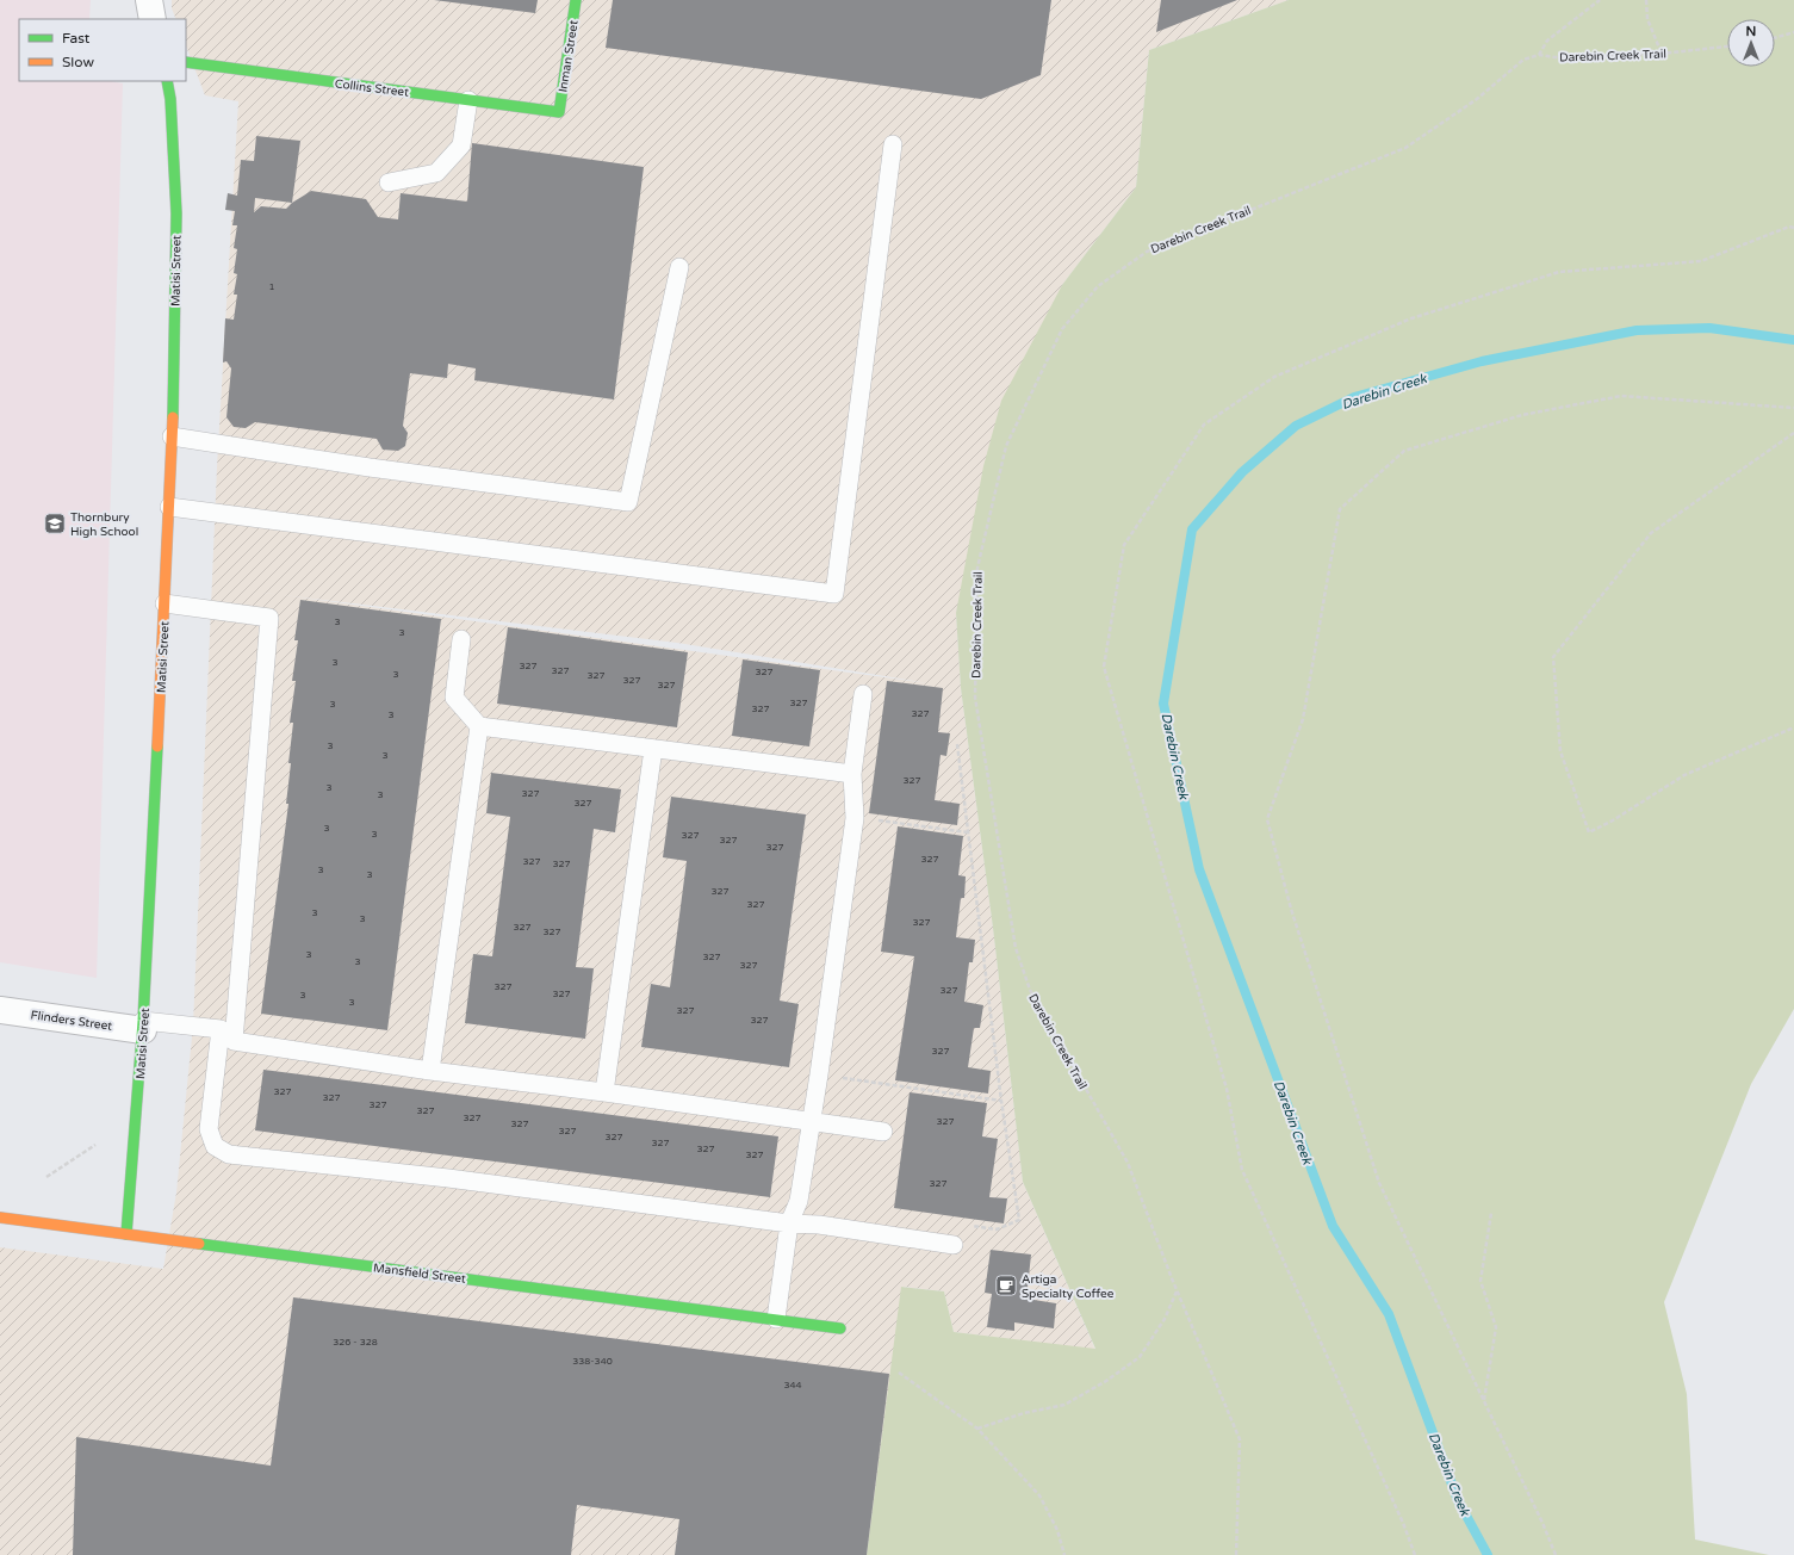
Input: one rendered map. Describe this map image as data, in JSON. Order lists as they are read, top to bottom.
{
  "streets": {
    "street": [
      "Inman Street",
      "Collins Street",
      "Matisi Street",
      "Flinders Street",
      "Mansfield Street"
    ],
    "path": ["Darebin Creek Trail"]
  },
  "crossings": [
    ["Inman Street", "Collins Street"],
    ["Matisi Street", "Flinders Street"],
    ["Matisi Street", "Mansfield Street"]
  ],
  "water": ["Darebin Creek"],
  "places": {
    "school or university": ["Thornbury High School"],
    "cafe": ["Artiga Specialty Coffee"]
  },
  "house_numbers": [
    "1",
    "3",
    "3",
    "3",
    "327",
    "327",
    "327",
    "3",
    "327",
    "327",
    "327",
    "327",
    "3",
    "327",
    "327",
    "3",
    "3",
    "3",
    "327",
    "3",
    "327",
    "3",
    "327",
    "3",
    "3",
    "327",
    "327",
    "327",
    "327",
    "327",
    "327",
    "3",
    "3",
    "327",
    "327",
    "3",
    "3",
    "327",
    "327",
    "327",
    "3",
    "327",
    "3",
    "327",
    "327",
    "327",
    "327",
    "3",
    "3",
    "327",
    "327",
    "327",
    "327",
    "327",
    "327",
    "327",
    "327",
    "327",
    "327",
    "327",
    "327",
    "327",
    "327",
    "327",
    "327",
    "326 - 328",
    "338-340",
    "344"
  ],
  "legend": ["Fast", "Slow"],
  "north": "top"
}
